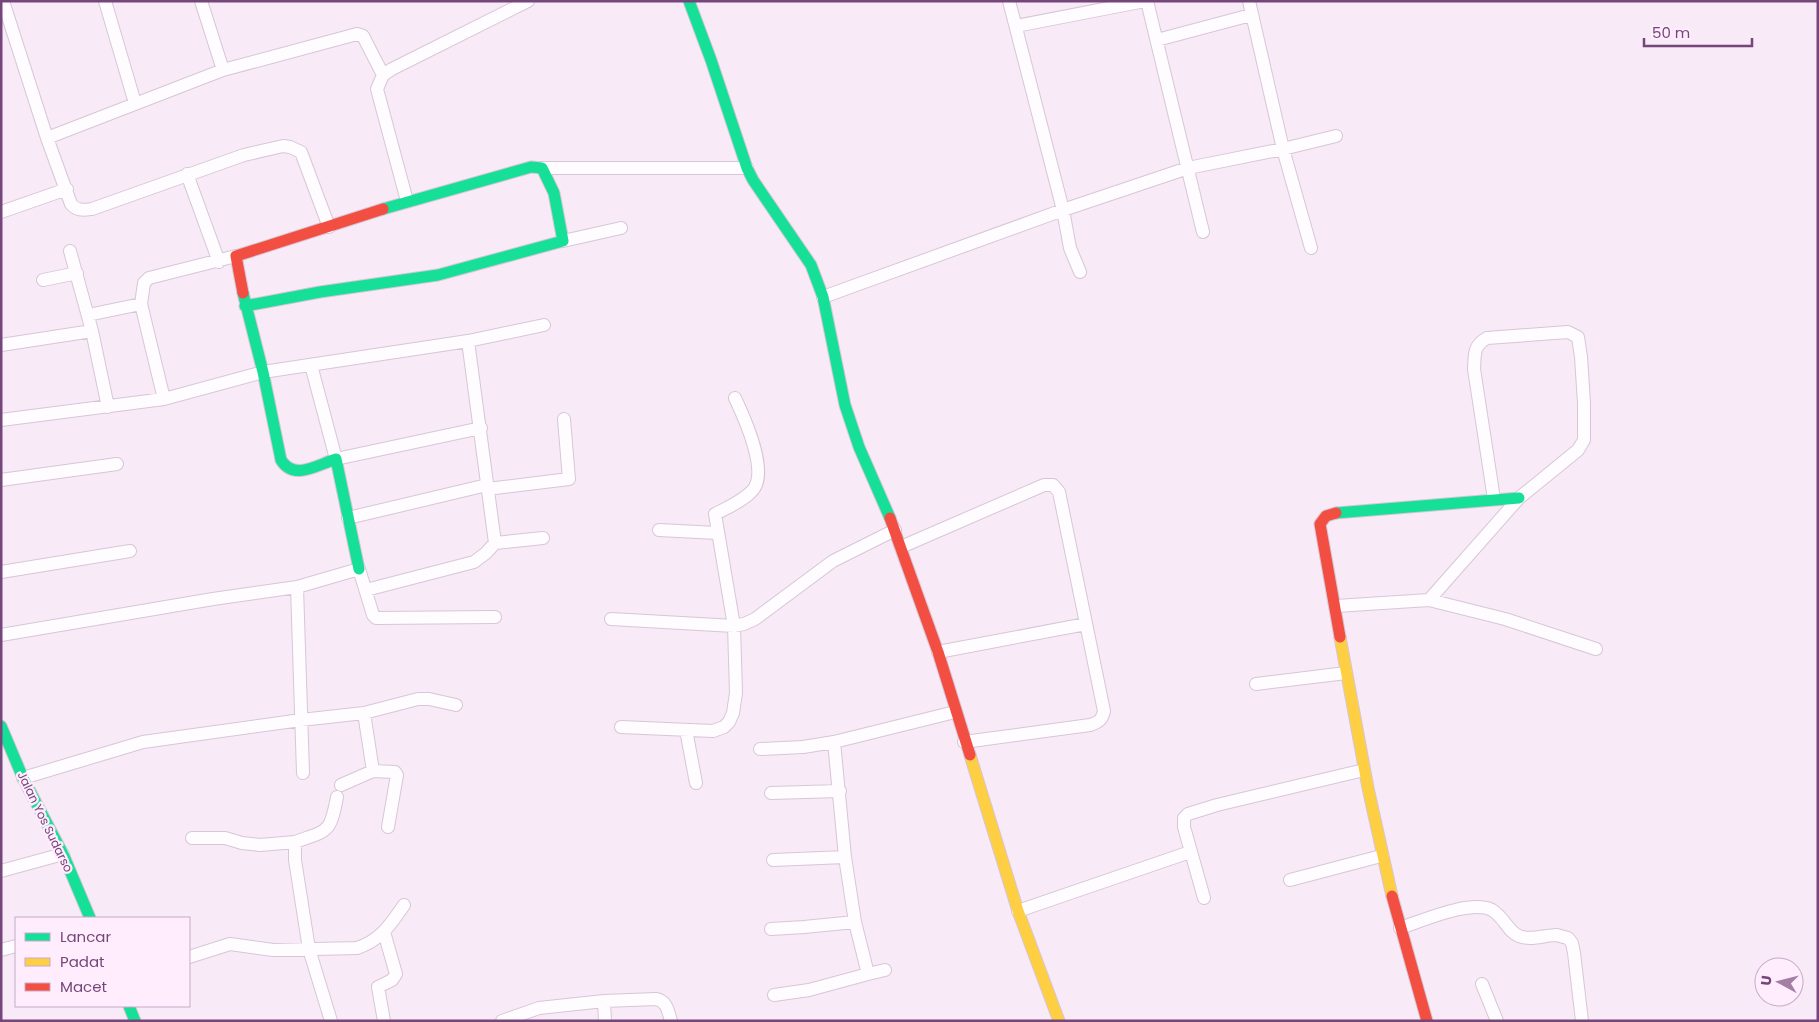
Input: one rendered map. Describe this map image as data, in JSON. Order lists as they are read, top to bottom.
{
  "streets": {
    "main road": ["Jalan Yos Sudarso"]
  },
  "legend": ["Lancar", "Padat", "Macet"],
  "scale_bar": "50 m",
  "north": "left"
}
